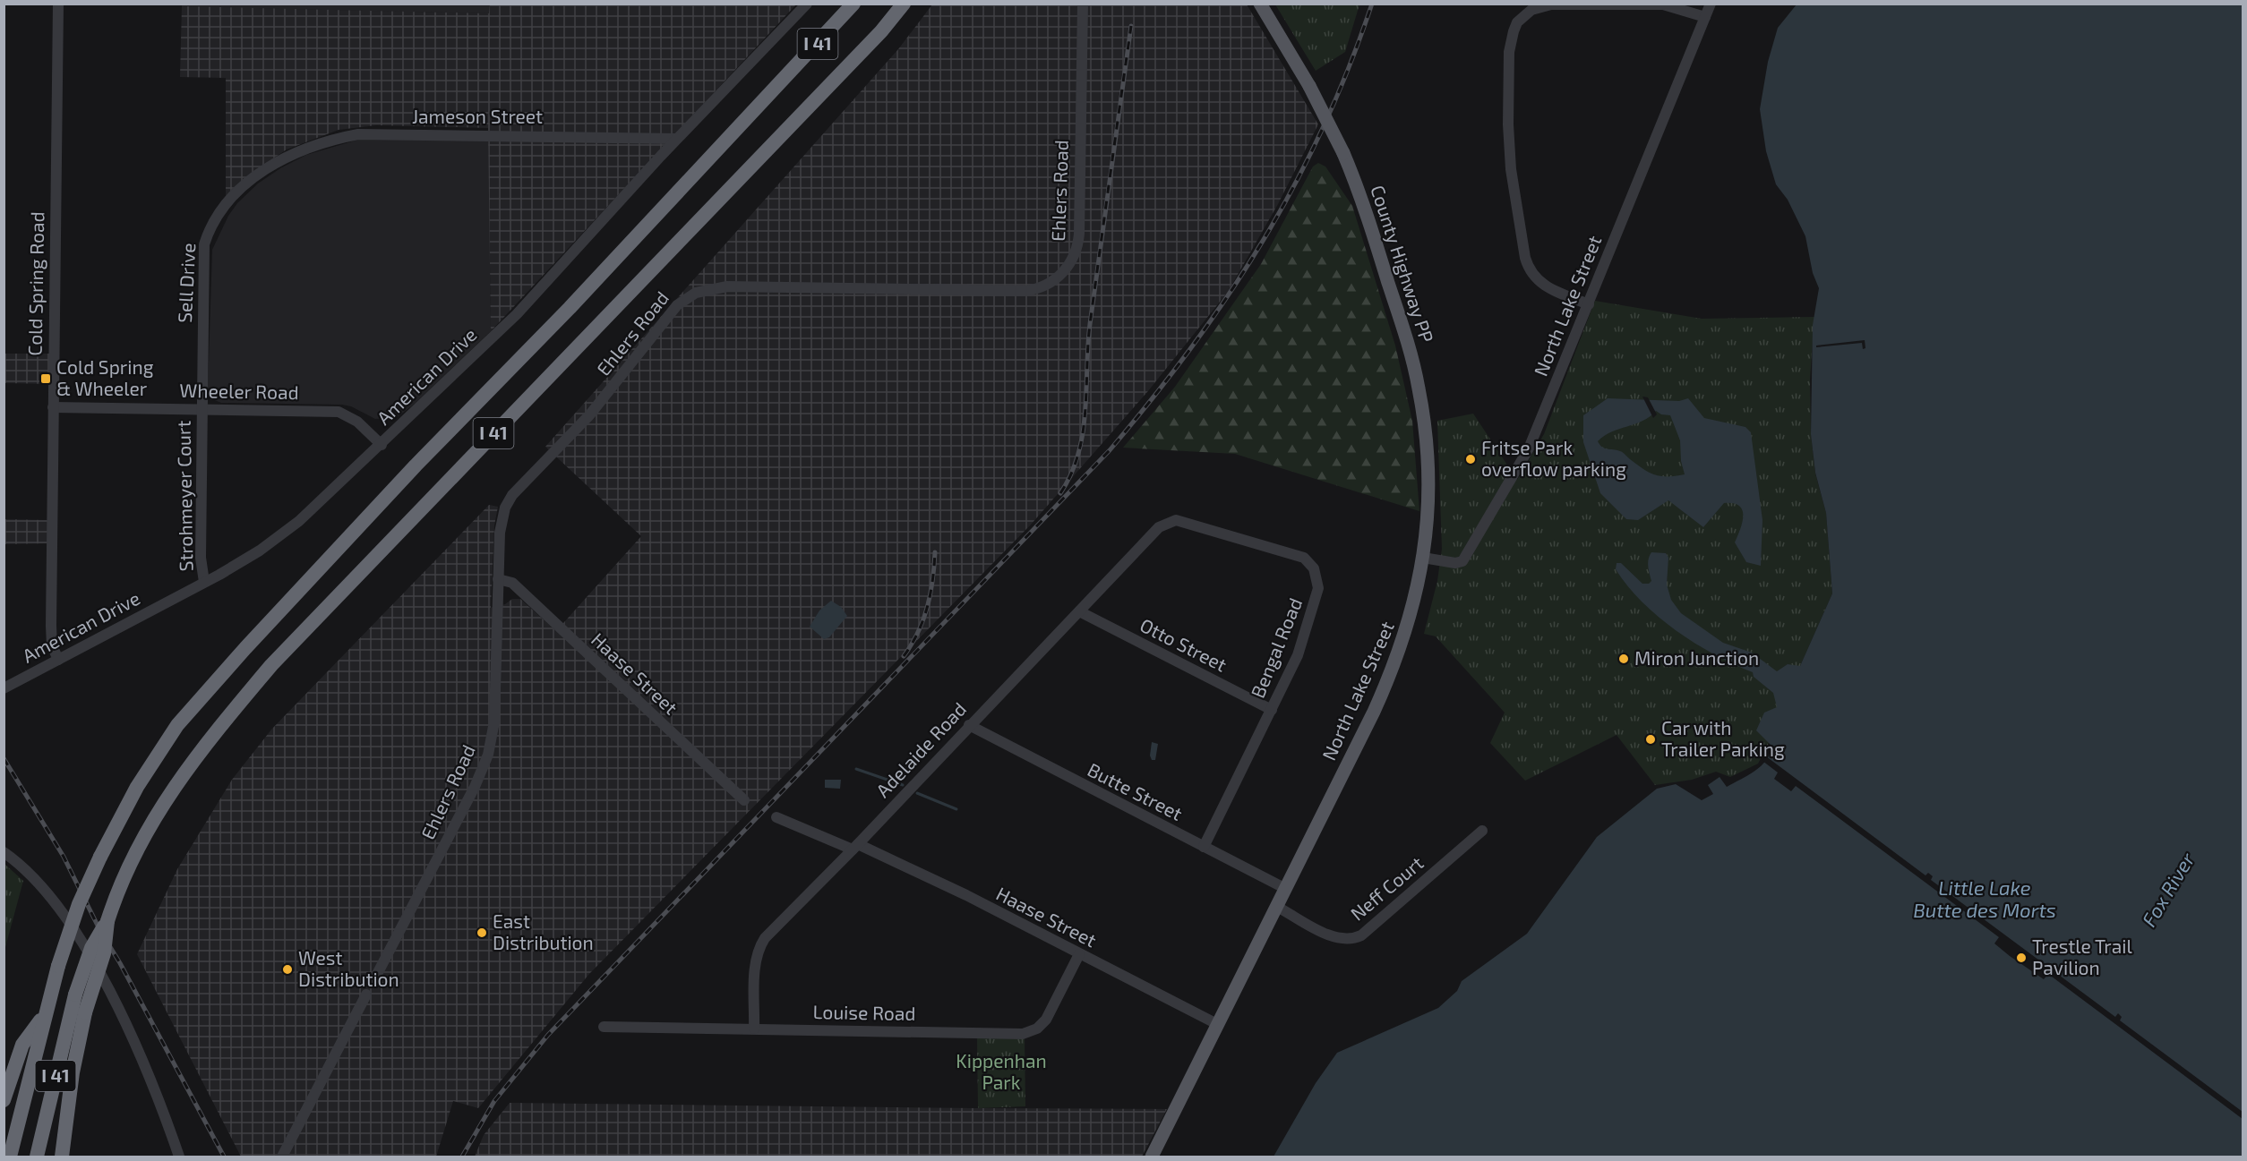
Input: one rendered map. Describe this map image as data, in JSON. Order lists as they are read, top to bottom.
{
  "streets": {
    "highway": ["I 41"],
    "main road": ["County Highway PP", "North Lake Street"],
    "street": [
      "Jameson Street",
      "Ehlers Road",
      "Sell Drive",
      "Cold Spring Road",
      "American Drive",
      "Wheeler Road",
      "Strohmeyer Court",
      "Otto Street",
      "Bengal Road",
      "Haase Street",
      "Adelaide Road",
      "Butte Street",
      "Neff Court",
      "Louise Road"
    ]
  },
  "crossings": [
    ["Jameson Street", "Sell Drive"],
    ["Jameson Street", "American Drive"],
    ["Ehlers Road", "Haase Street"],
    ["County Highway PP", "North Lake Street"],
    ["Sell Drive", "Wheeler Road"],
    ["Sell Drive", "Strohmeyer Court"],
    ["Cold Spring Road", "American Drive"],
    ["Cold Spring Road", "Wheeler Road"],
    ["North Lake Street", "Haase Street"],
    ["North Lake Street", "Butte Street"],
    ["North Lake Street", "Neff Court"],
    ["American Drive", "Wheeler Road"],
    ["American Drive", "Strohmeyer Court"],
    ["Wheeler Road", "Strohmeyer Court"],
    ["Otto Street", "Bengal Road"],
    ["Otto Street", "Adelaide Road"],
    ["Bengal Road", "Adelaide Road"],
    ["Bengal Road", "Butte Street"],
    ["Haase Street", "Adelaide Road"],
    ["Haase Street", "Louise Road"],
    ["Adelaide Road", "Butte Street"],
    ["Adelaide Road", "Louise Road"]
  ],
  "water": ["Little Lake Butte des Morts", "Fox River"],
  "parks": ["Kippenhan Park"],
  "places": {
    "transit": ["Cold Spring & Wheeler"],
    "other": [
      "Fritse Park overflow parking",
      "Miron Junction",
      "Car with Trailer Parking",
      "East Distribution",
      "Trestle Trail Pavilion",
      "West Distribution"
    ]
  }
}
